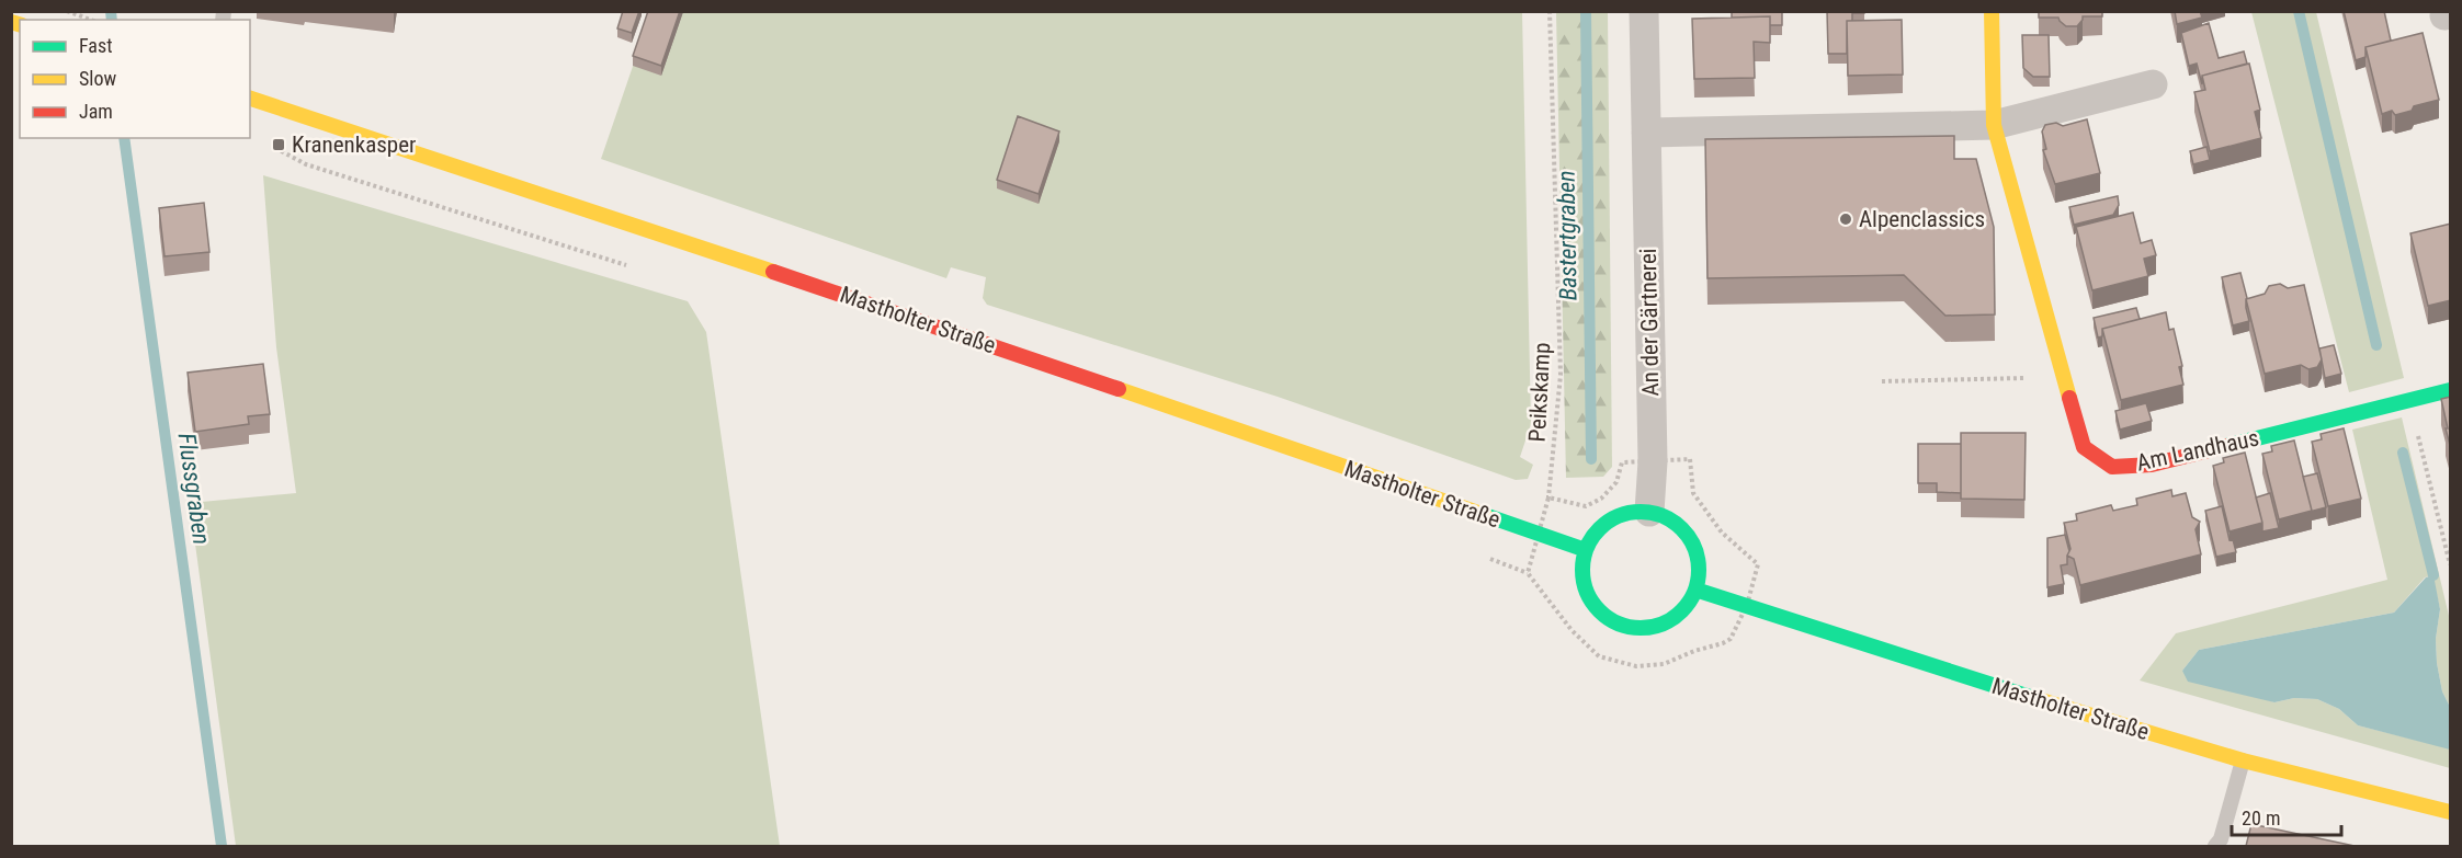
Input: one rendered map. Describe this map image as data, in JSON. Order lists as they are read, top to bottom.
{
  "streets": {
    "street": ["Mastholter Straße", "An der Gärtnerei", "Am Landhaus"],
    "path": ["Peikskamp"]
  },
  "crossings": [
    ["Mastholter Straße", "An der Gärtnerei"],
    ["Mastholter Straße", "Peikskamp"]
  ],
  "water": ["Bastertgraben", "Flussgraben"],
  "places": {
    "transit": ["Kranenkasper"],
    "other": ["Alpenclassics"]
  },
  "legend": ["Fast", "Slow", "Jam"],
  "scale_bar": "20 m"
}
